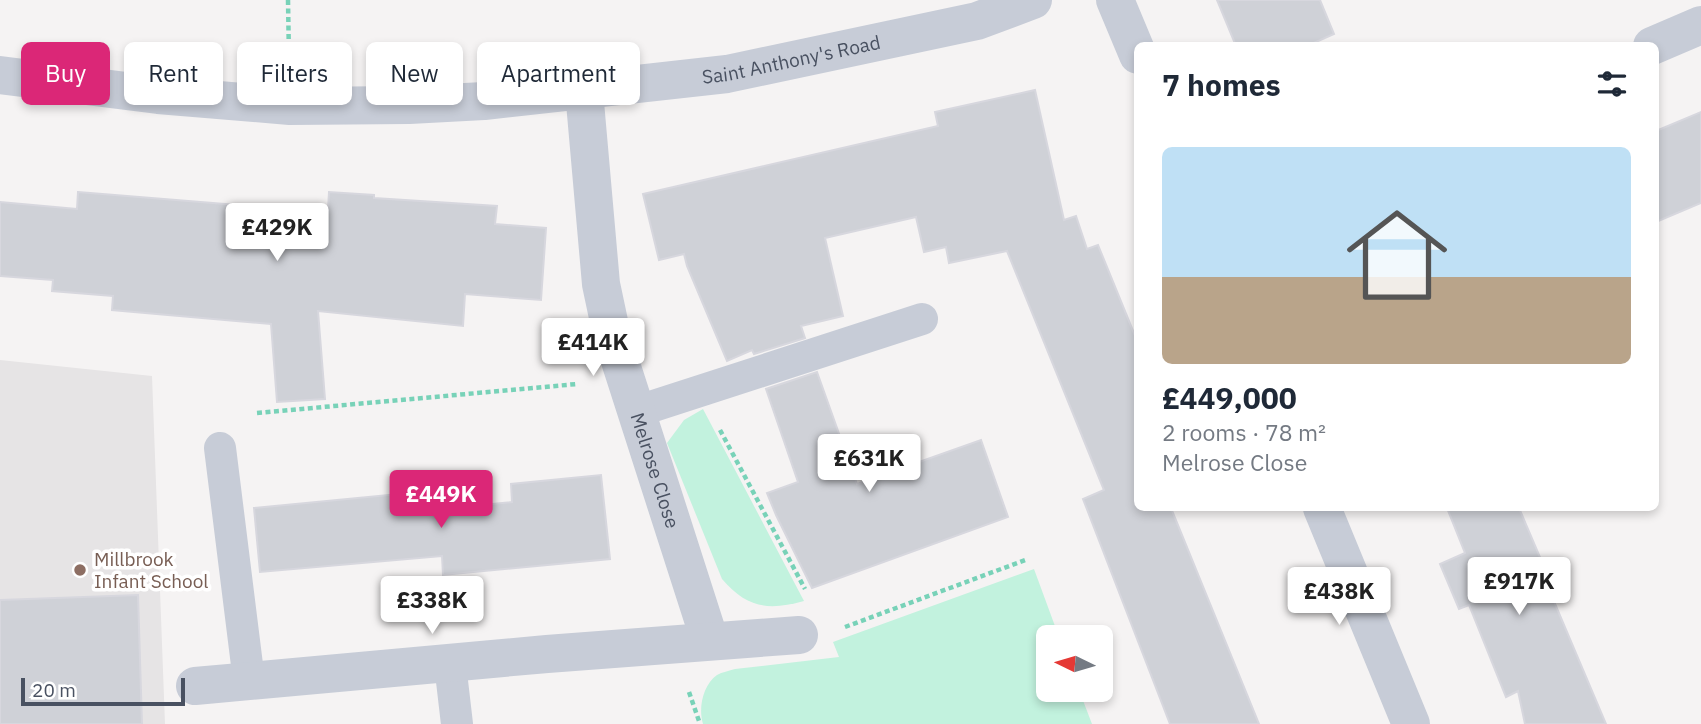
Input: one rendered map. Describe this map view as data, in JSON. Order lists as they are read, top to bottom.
{
  "streets": {
    "street": ["Saint Anthony's Road", "Melrose Close"]
  },
  "places": ["Millbrook Infant School"],
  "scale_bar": "20 m",
  "north": "left",
  "page": {
    "chip": [
      "Buy",
      "Rent",
      "Filters",
      "New",
      "Apartment"
    ],
    "heading": "7 homes",
    "list": [
      {
        "name": "£449,000",
        "note": "2 rooms · 78 m² · Melrose Close"
      }
    ],
    "price": [
      "£429K",
      "£414K",
      "£631K",
      "£449K",
      "£917K",
      "£438K",
      "£338K"
    ],
    "scale": "20 m"
  }
}
